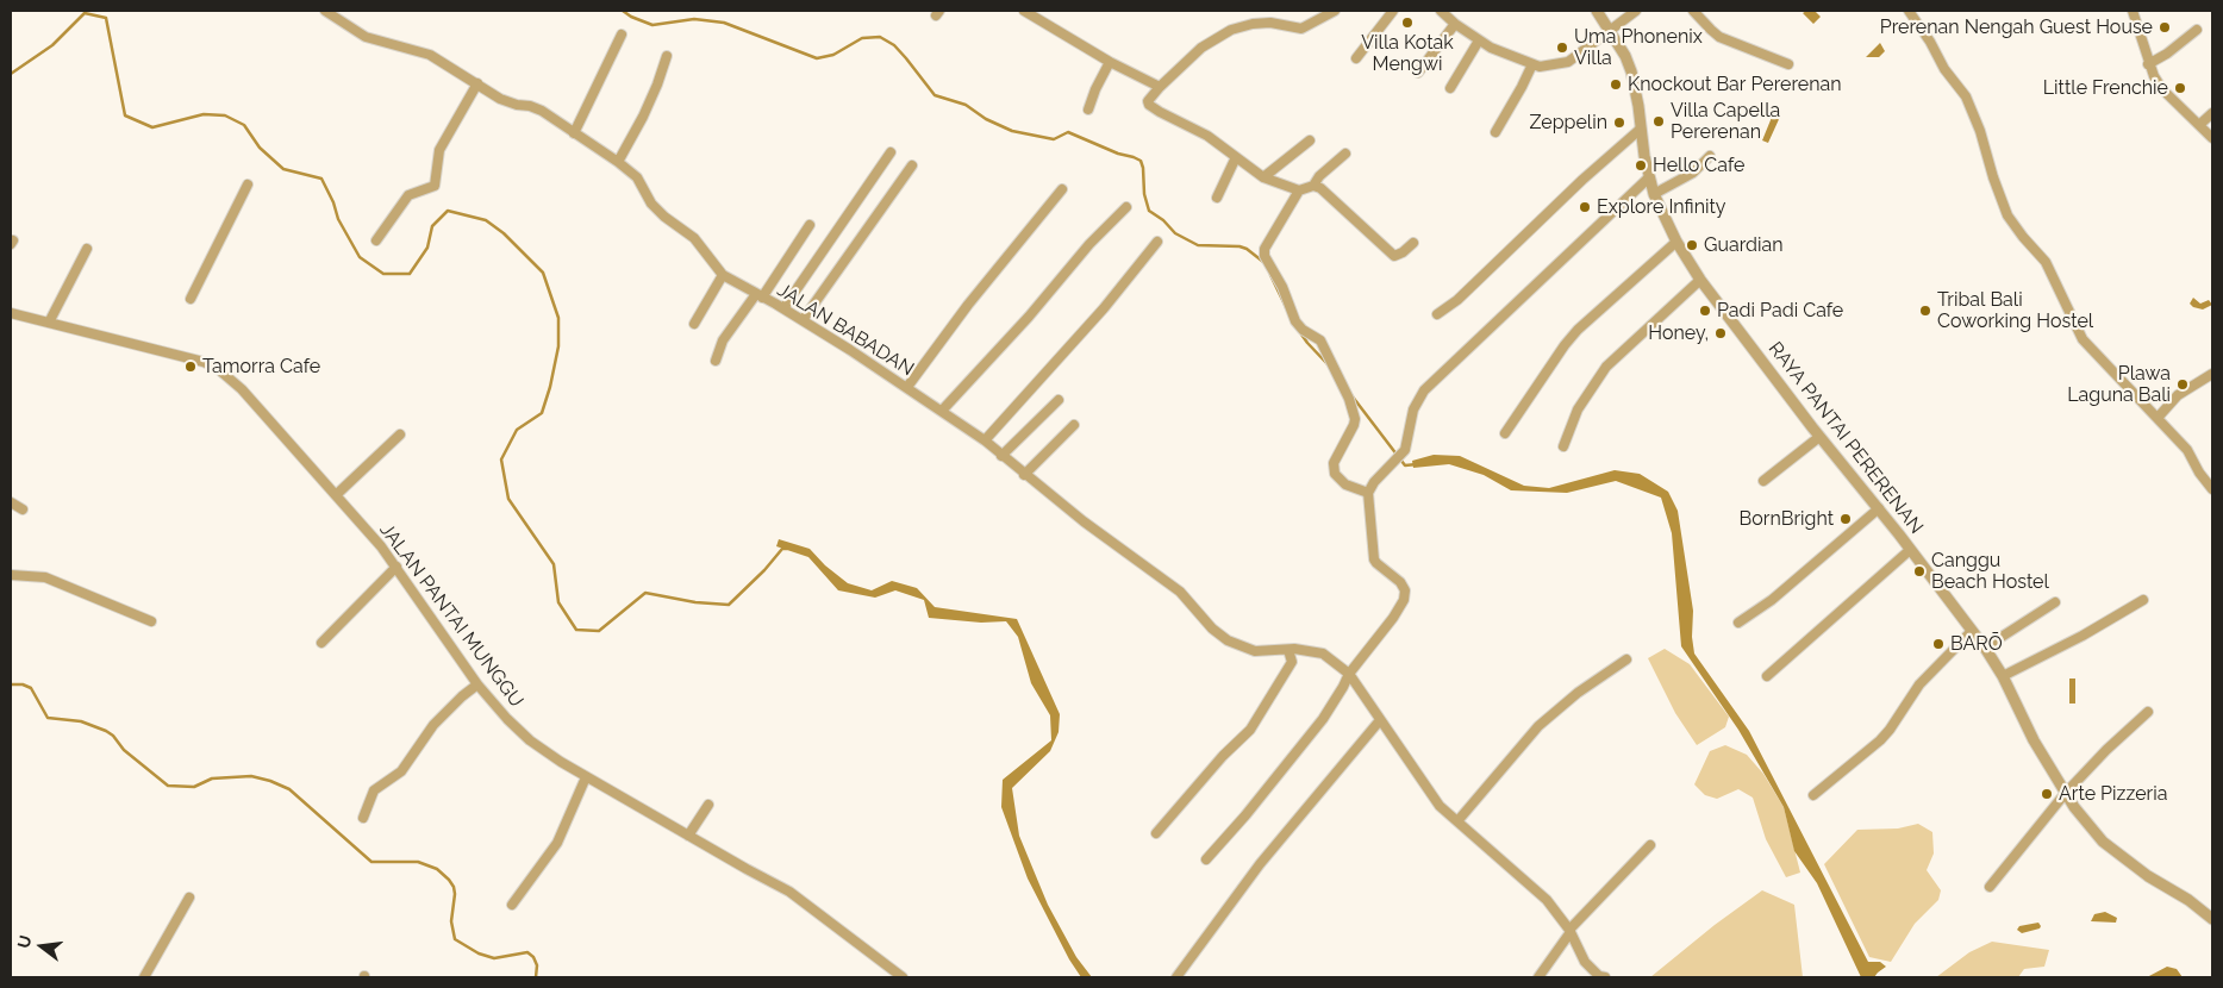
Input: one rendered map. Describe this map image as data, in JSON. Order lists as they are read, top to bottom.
{
  "streets": {
    "street": ["JALAN BABADAN", "RAYA PANTAI PERERENAN", "JALAN PANTAI MUNGGU"]
  },
  "places": [
    "Villa Kotak Mengwi",
    "Prerenan Nengah Guest House",
    "Uma Phonenix Villa",
    "Knockout Bar Pererenan",
    "Little Frenchie",
    "Villa Capella Pererenan",
    "Zeppelin",
    "Hello Cafe",
    "Explore Infinity",
    "Guardian",
    "Padi Padi Cafe",
    "Tribal Bali Coworking Hostel",
    "Honey,",
    "Tamorra Cafe",
    "Plawa Laguna Bali",
    "BornBright",
    "Canggu Beach Hostel",
    "BARŌ",
    "Arte Pizzeria"
  ],
  "north": "left"
}
